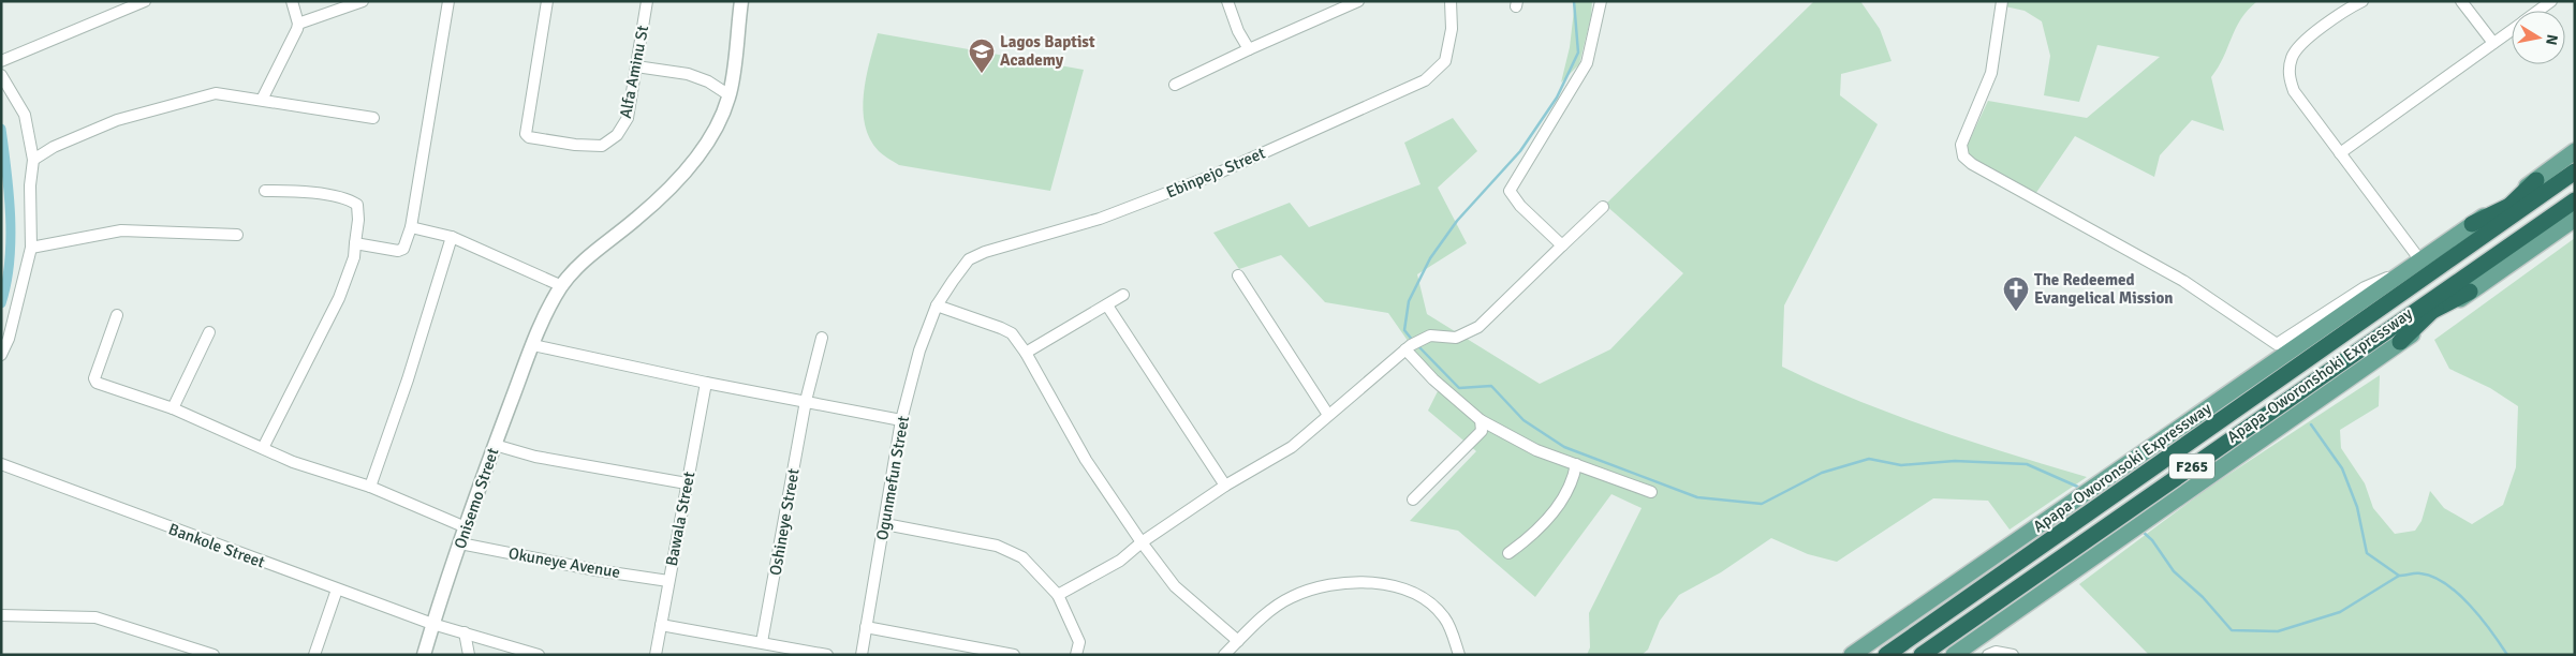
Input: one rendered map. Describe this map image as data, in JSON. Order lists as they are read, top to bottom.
{
  "streets": {
    "highway": ["Apapa-Oworonshoki Expressway", "F265", "Apapa-Oworonsoki Expressway"],
    "street": [
      "Alfa Aminu St",
      "Ebinpejo Street",
      "Ogunmefun Street",
      "Onisemo Street",
      "Bawala Street",
      "Oshineye Street",
      "Bankole Street",
      "Okuneye Avenue"
    ]
  },
  "crossings": [
    ["Ebinpejo Street", "Ogunmefun Street"],
    ["Apapa-Oworonshoki Expressway", "F265"],
    ["Apapa-Oworonshoki Expressway", "Apapa-Oworonsoki Expressway"],
    ["Onisemo Street", "Bankole Street"],
    ["Onisemo Street", "Okuneye Avenue"],
    ["Bawala Street", "Okuneye Avenue"]
  ],
  "places": {
    "school or university": ["Lagos Baptist Academy"],
    "church": ["The Redeemed Evangelical Mission"]
  },
  "north": "right"
}
